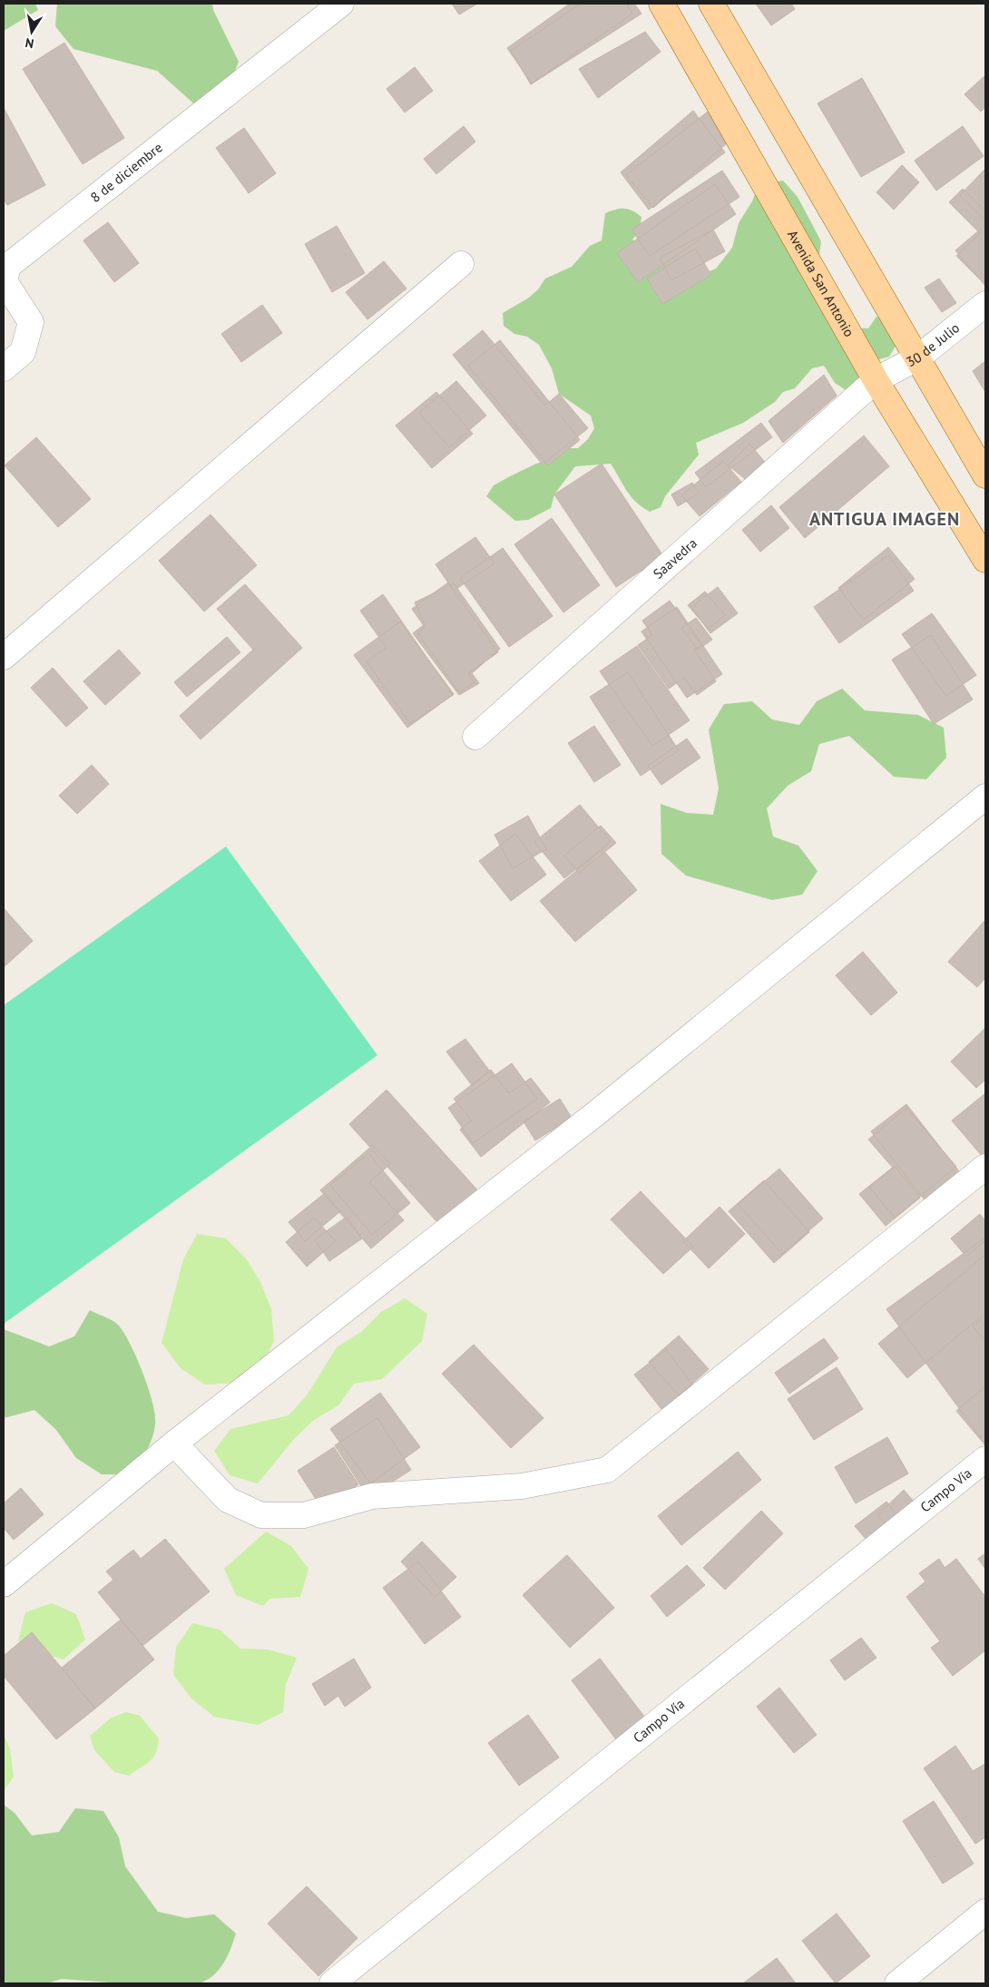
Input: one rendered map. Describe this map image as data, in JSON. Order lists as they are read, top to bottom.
{
  "streets": {
    "main road": ["Avenida San Antonio"],
    "street": [
      "8 de diciembre",
      "30 de Julio",
      "Saavedra",
      "Campo Vía"
    ]
  },
  "crossings": [
    ["Avenida San Antonio", "30 de Julio"],
    ["Avenida San Antonio", "Saavedra"],
    ["30 de Julio", "Saavedra"]
  ],
  "districts": ["ANTIGUA IMAGEN"],
  "north": "bottom"
}
